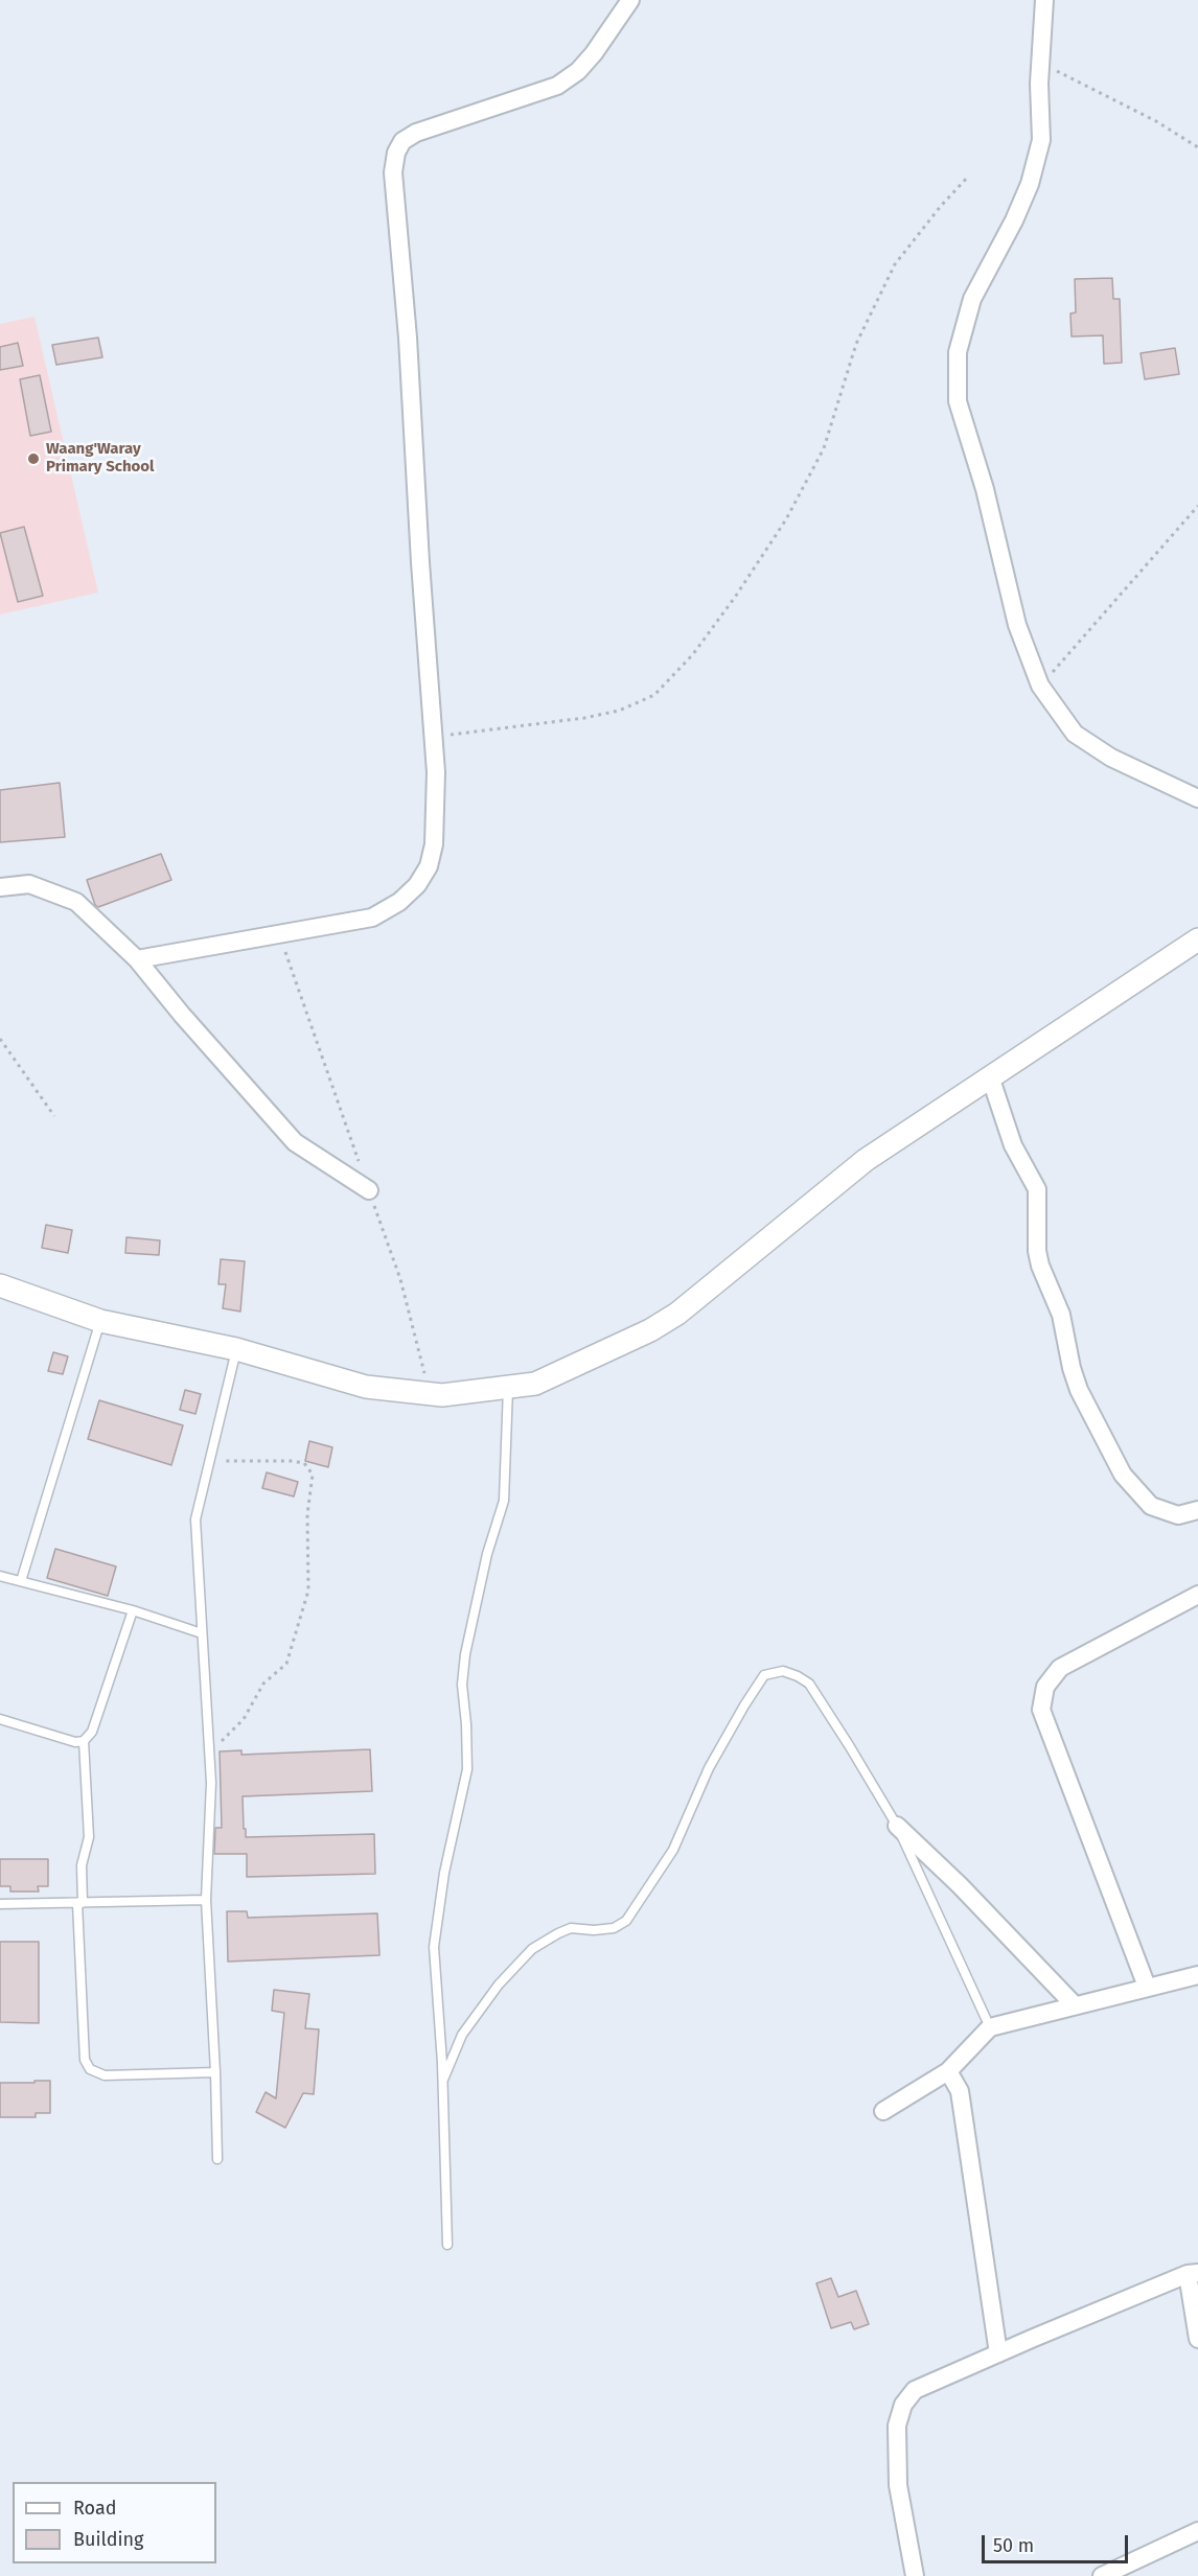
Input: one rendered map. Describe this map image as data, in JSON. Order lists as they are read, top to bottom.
{
  "places": ["Waang'Waray Primary School"],
  "legend": ["Road", "Building"],
  "scale_bar": "50 m"
}
